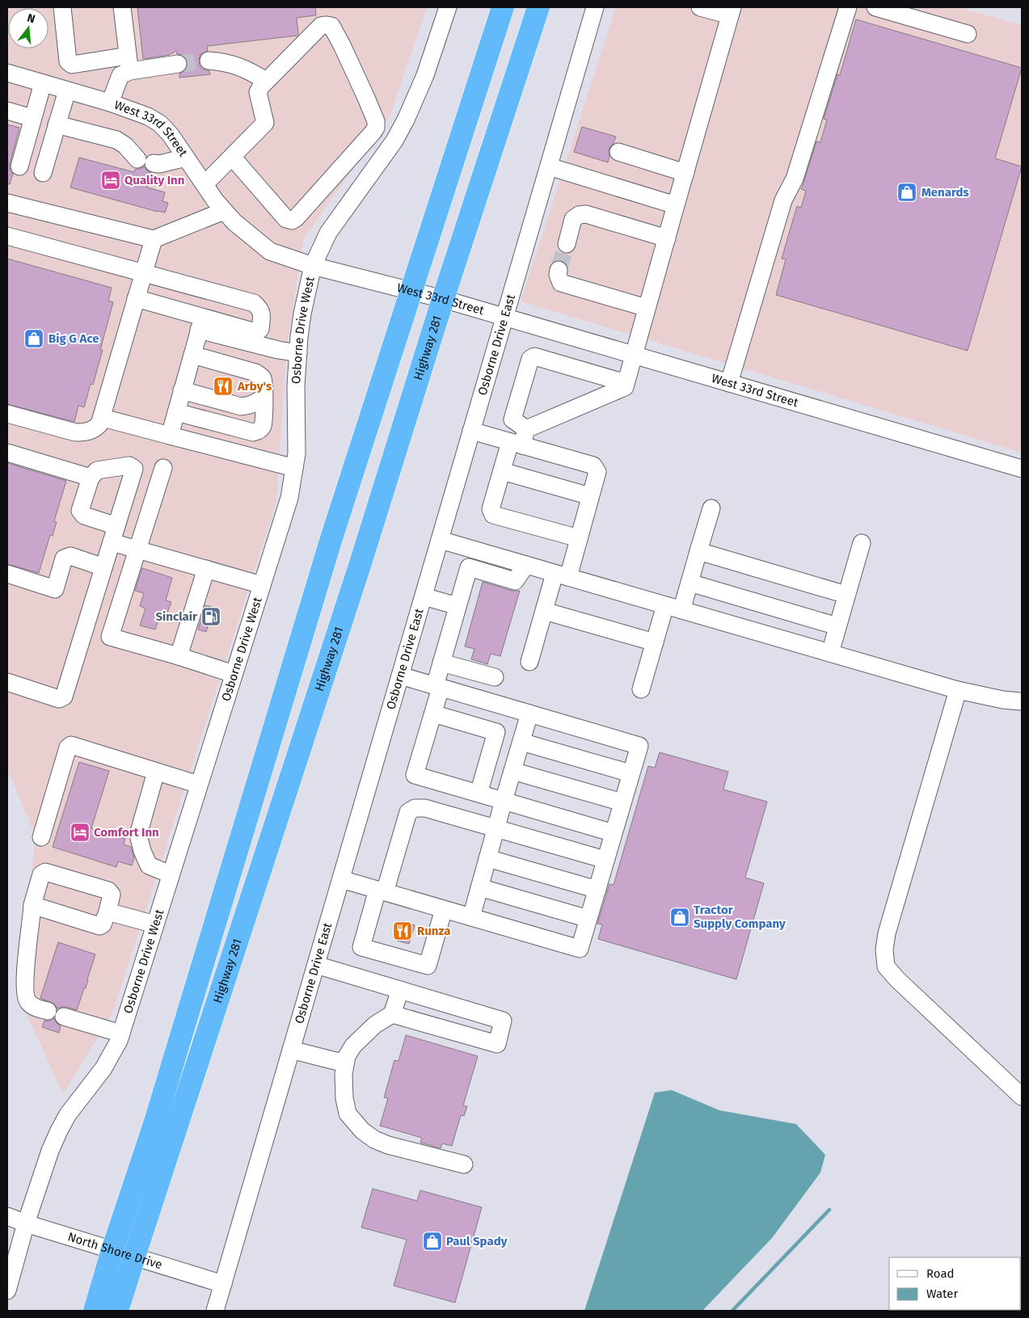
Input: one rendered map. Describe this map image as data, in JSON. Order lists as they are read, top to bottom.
{
  "streets": {
    "highway": ["Highway 281"],
    "street": [
      "West 33rd Street",
      "Osborne Drive West",
      "Osborne Drive East",
      "North Shore Drive"
    ]
  },
  "crossings": [
    ["West 33rd Street", "Osborne Drive West"],
    ["West 33rd Street", "Osborne Drive East"],
    ["West 33rd Street", "Highway 281"],
    ["Osborne Drive West", "North Shore Drive"],
    ["Osborne Drive East", "North Shore Drive"],
    ["Highway 281", "North Shore Drive"]
  ],
  "places": {
    "hotel": ["Quality Inn", "Comfort Inn"],
    "shop": [
      "Menards",
      "Big G Ace",
      "Tractor Supply Company",
      "Paul Spady"
    ],
    "restaurant": ["Arby's", "Runza"],
    "fuel station": ["Sinclair"]
  },
  "legend": ["Road", "Water"],
  "north": "top"
}
